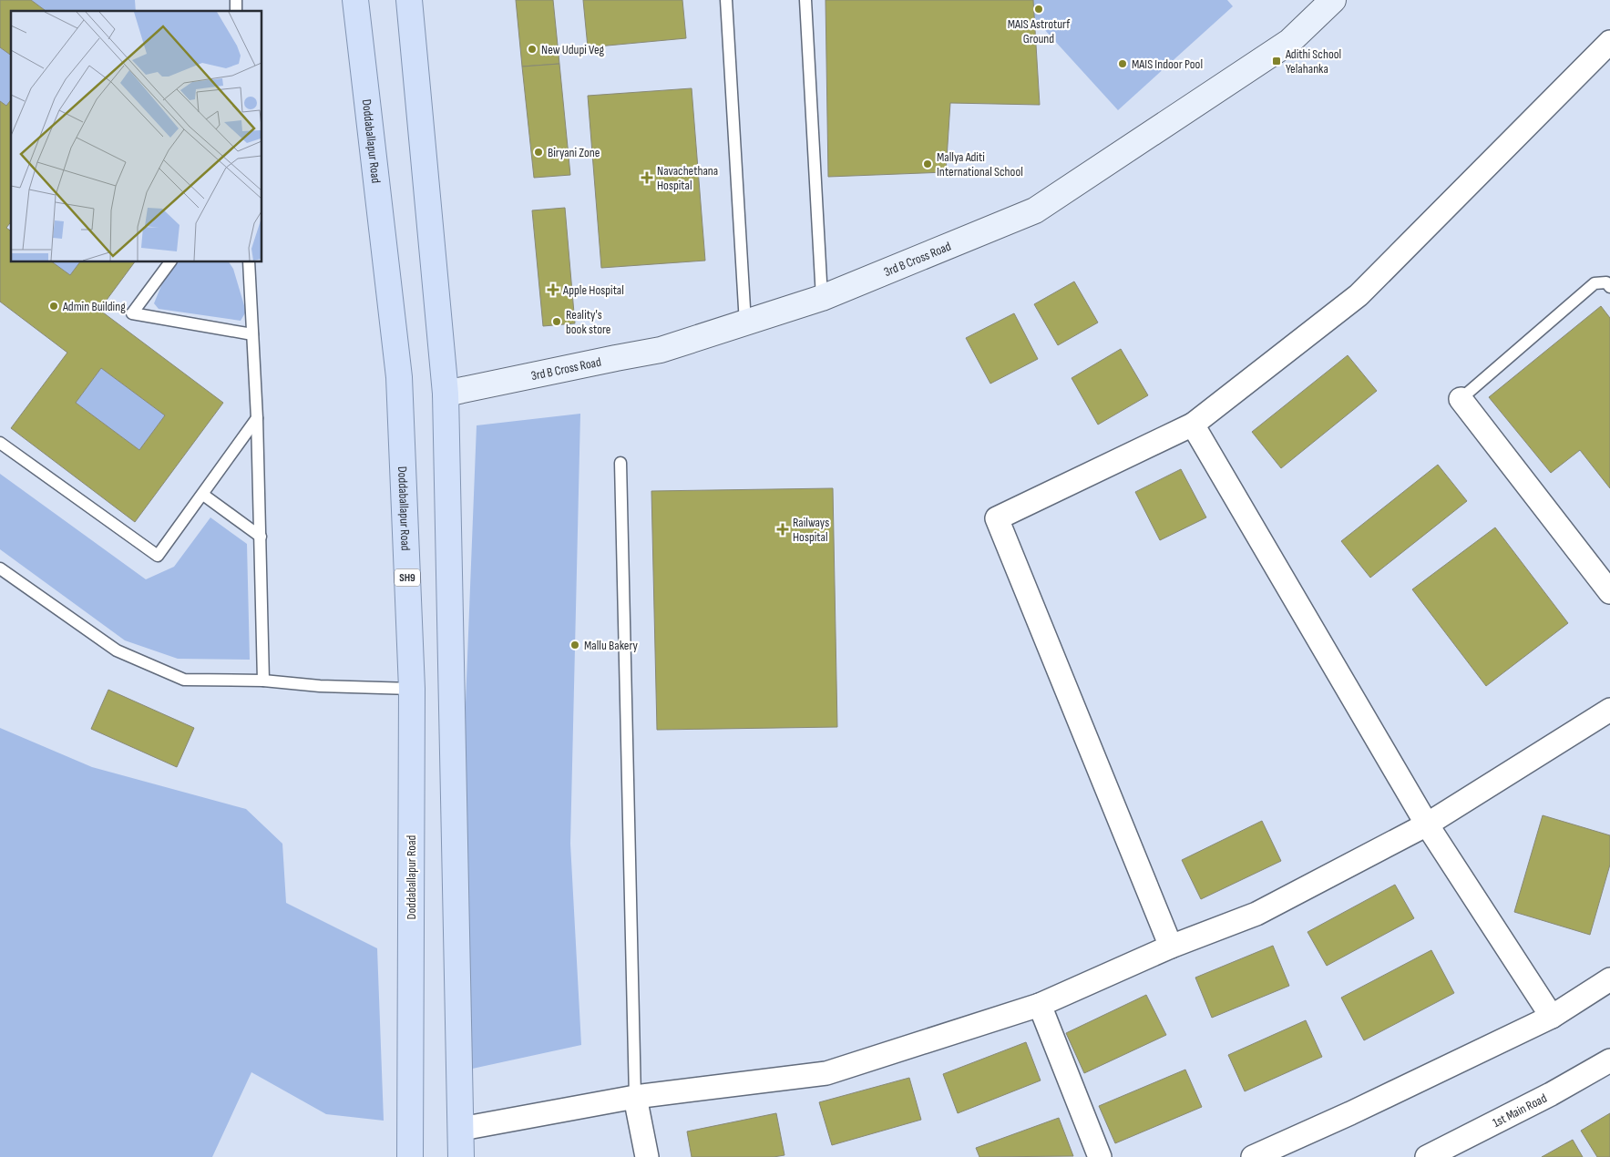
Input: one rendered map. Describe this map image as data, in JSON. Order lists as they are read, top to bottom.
{
  "streets": {
    "main road": ["Doddaballapur Road", "SH9"],
    "street": ["3rd B Cross Road", "1st Main Road"]
  },
  "places": {
    "other": [
      "MAIS Astroturf Ground",
      "New Udupi Veg",
      "MAIS Indoor Pool",
      "Biryani Zone",
      "Mallya Aditi International School",
      "Admin Building",
      "Reality's book store",
      "Mallu Bakery"
    ],
    "transit": ["Adithi School Yelahanka"],
    "health": ["Navachethana Hospital", "Apple Hospital", "Railways Hospital"]
  }
}
